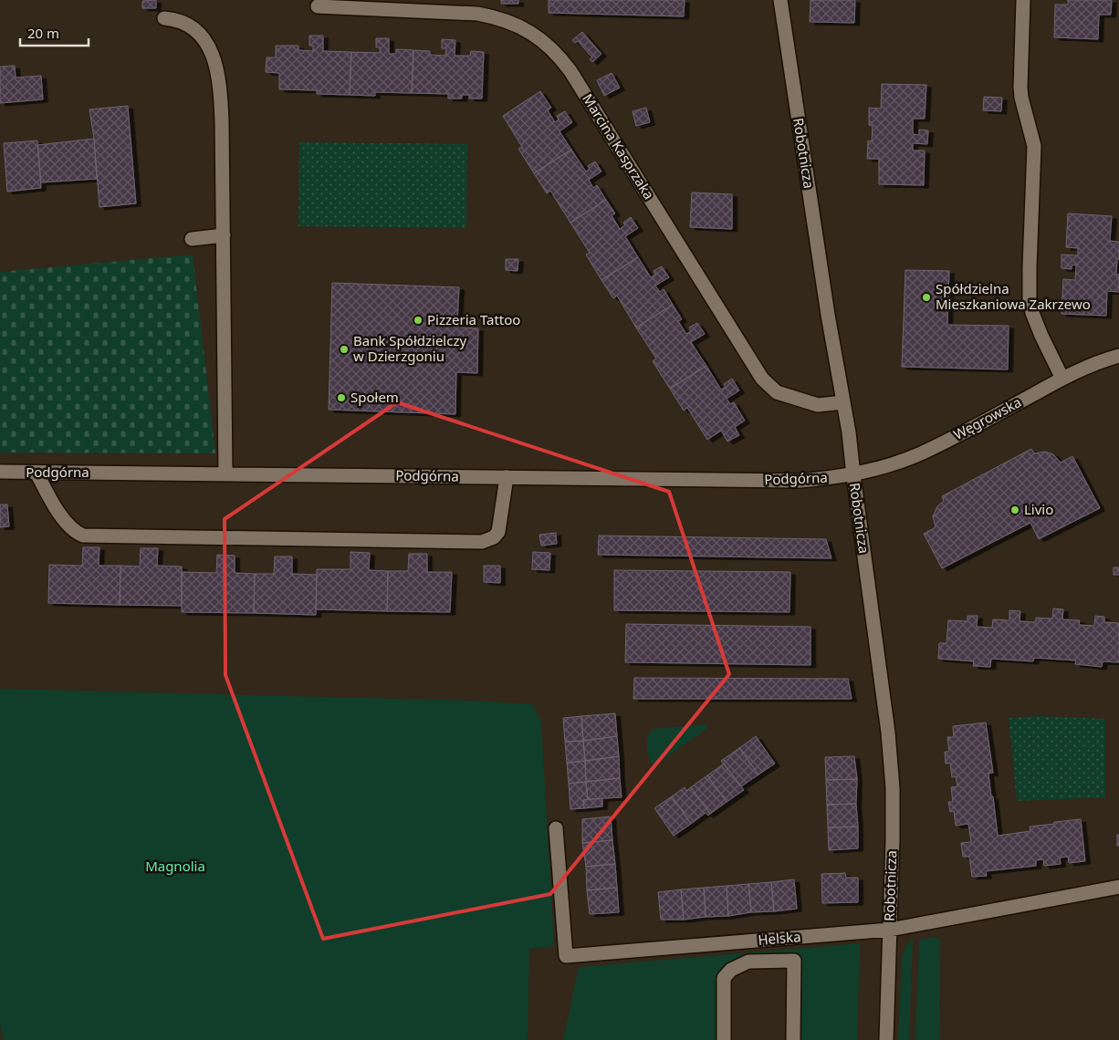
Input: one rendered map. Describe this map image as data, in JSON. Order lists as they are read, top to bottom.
{
  "streets": {
    "street": [
      "Marcina Kasprzaka",
      "Robotnicza",
      "Węgrowska",
      "Podgórna",
      "Helska"
    ]
  },
  "crossings": [
    ["Marcina Kasprzaka", "Robotnicza"],
    ["Robotnicza", "Węgrowska"],
    ["Robotnicza", "Podgórna"],
    ["Robotnicza", "Helska"],
    ["Węgrowska", "Podgórna"]
  ],
  "parks": ["Magnolia"],
  "places": [
    "Spółdzielna Mieszkaniowa Zakrzewo",
    "Pizzeria Tattoo",
    "Bank Spółdzielczy w Dzierzgoniu",
    "Społem",
    "Livio"
  ],
  "scale_bar": "20 m"
}
